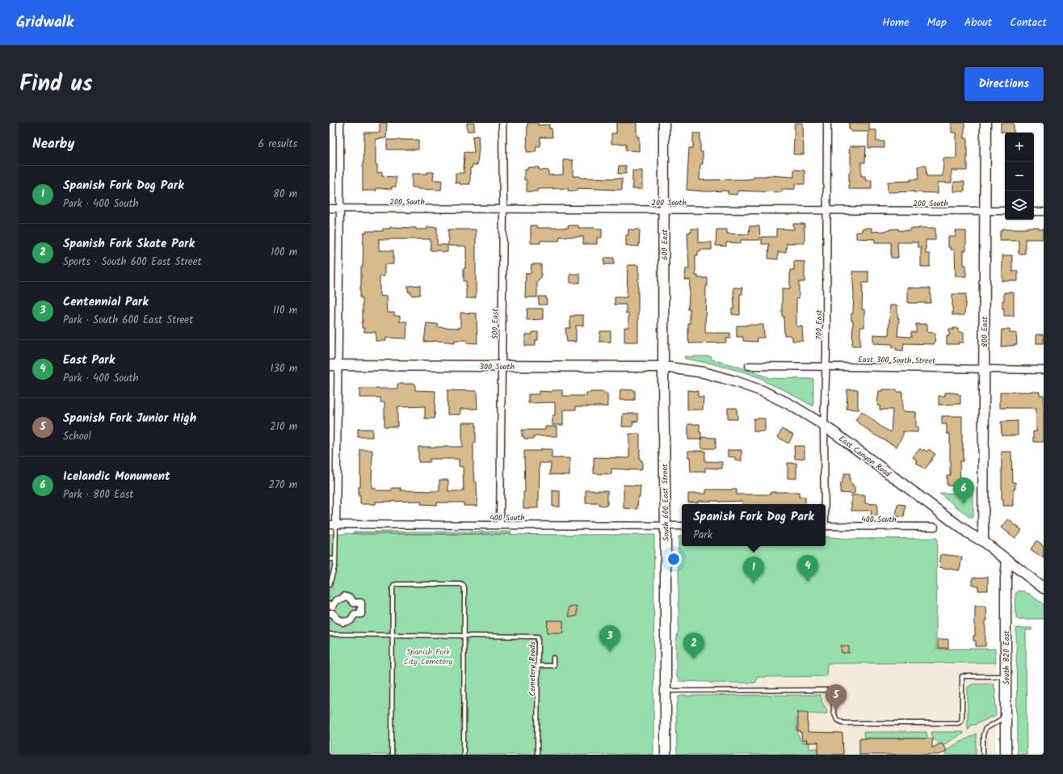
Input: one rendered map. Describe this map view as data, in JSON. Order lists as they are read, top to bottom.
{
  "streets": {
    "street": [
      "200 South",
      "600 East",
      "500 East",
      "700 East",
      "800 East",
      "East 300 South Street",
      "300 South",
      "East Canyon Road",
      "South 600 East Street",
      "400 South",
      "South 820 East"
    ],
    "lane": ["Cemetery Roads"]
  },
  "crossings": [
    ["200 South", "600 East"],
    ["200 South", "500 East"],
    ["200 South", "700 East"],
    ["200 South", "800 East"],
    ["600 East", "300 South"],
    ["600 East", "East Canyon Road"],
    ["600 East", "South 600 East Street"],
    ["500 East", "300 South"],
    ["500 East", "400 South"],
    ["700 East", "East 300 South Street"],
    ["700 East", "East Canyon Road"],
    ["800 East", "East 300 South Street"],
    ["800 East", "East Canyon Road"],
    ["300 South", "East Canyon Road"],
    ["300 South", "South 600 East Street"],
    ["East Canyon Road", "South 600 East Street"],
    ["East Canyon Road", "South 820 East"],
    ["South 600 East Street", "400 South"]
  ],
  "parks": ["Spanish Fork City Cemetery"],
  "page": {
    "header": "Gridwalk",
    "nav": [
      "Home",
      "Map",
      "About",
      "Contact"
    ],
    "title": "Find us",
    "buttons": "Directions",
    "heading": ["Nearby", "6 results"],
    "map_buttons": ["+", "−"],
    "list": [
      {
        "mark": "1",
        "name": "Spanish Fork Dog Park",
        "note": "Park · 400 South",
        "value": "80 m"
      },
      {
        "mark": "2",
        "name": "Spanish Fork Skate Park",
        "note": "Sports · South 600 East Street",
        "value": "100 m"
      },
      {
        "mark": "3",
        "name": "Centennial Park",
        "note": "Park · South 600 East Street",
        "value": "110 m"
      },
      {
        "mark": "4",
        "name": "East Park",
        "note": "Park · 400 South",
        "value": "130 m"
      },
      {
        "mark": "5",
        "name": "Spanish Fork Junior High",
        "note": "School",
        "value": "210 m"
      },
      {
        "mark": "6",
        "name": "Icelandic Monument",
        "note": "Park · 800 East",
        "value": "270 m"
      }
    ],
    "pins": [
      "6",
      "4",
      "1",
      "3",
      "2",
      "5"
    ],
    "popup": ["Spanish Fork Dog Park", "Park"]
  }
}
